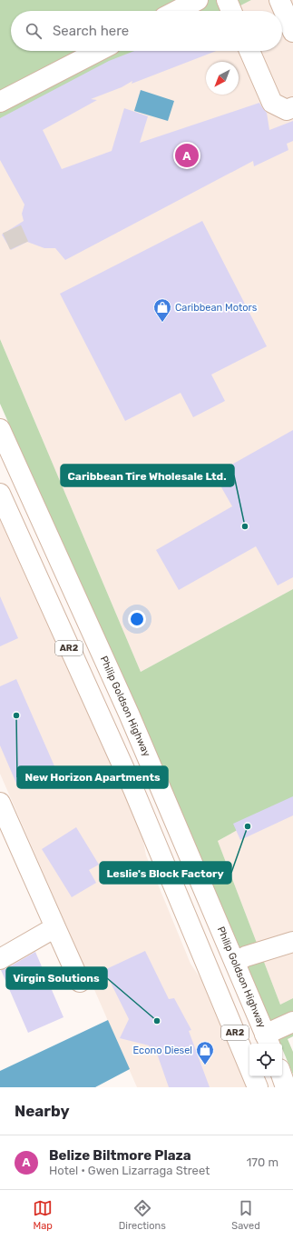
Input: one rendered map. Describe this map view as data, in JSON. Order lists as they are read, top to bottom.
{
  "streets": {
    "main road": ["AR2", "Philip Goldson Highway"]
  },
  "places": {
    "shop": ["Caribbean Motors", "Econo Diesel"],
    "other": [
      "Caribbean Tire Wholesale Ltd.",
      "New Horizon Apartments",
      "Leslie's Block Factory",
      "Virgin Solutions"
    ]
  },
  "north": "bottom left",
  "page": {
    "search": "Search here",
    "pins": "A",
    "heading": "Nearby",
    "list": [
      {
        "mark": "A",
        "name": "Belize Biltmore Plaza",
        "note": "Hotel · Gwen Lizarraga Street",
        "value": "170 m"
      }
    ],
    "nav": ["Map", "Directions", "Saved"]
  }
}
